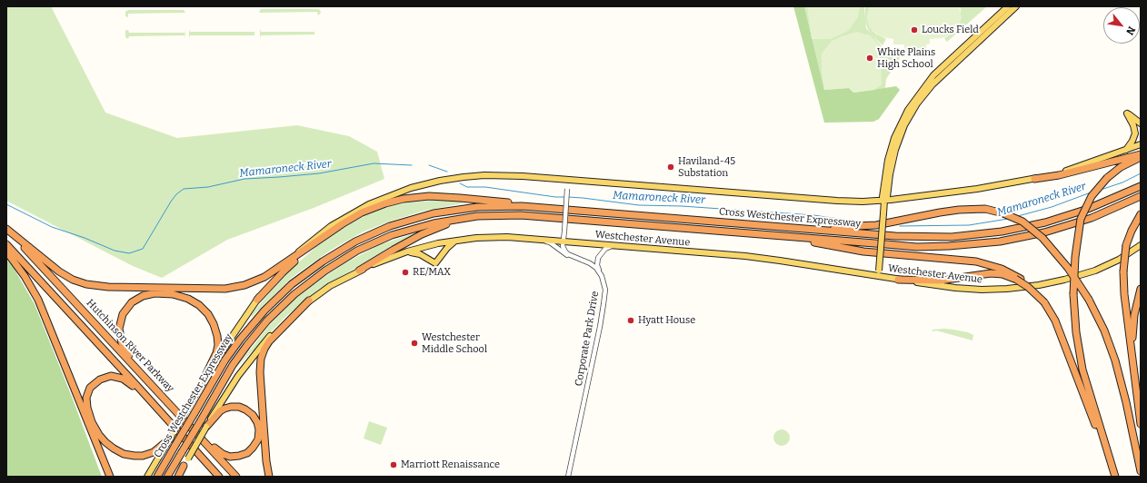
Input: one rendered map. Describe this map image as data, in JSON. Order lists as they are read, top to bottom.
{
  "streets": {
    "highway": ["Cross Westchester Expressway", "Hutchinson River Parkway"],
    "main road": ["Westchester Avenue"],
    "street": ["Corporate Park Drive"]
  },
  "water": ["Mamaroneck River"],
  "places": [
    "Loucks Field",
    "White Plains High School",
    "Haviland-45 Substation",
    "RE/MAX",
    "Hyatt House",
    "Westchester Middle School",
    "Marriott Renaissance"
  ],
  "north": "bottom right"
}
